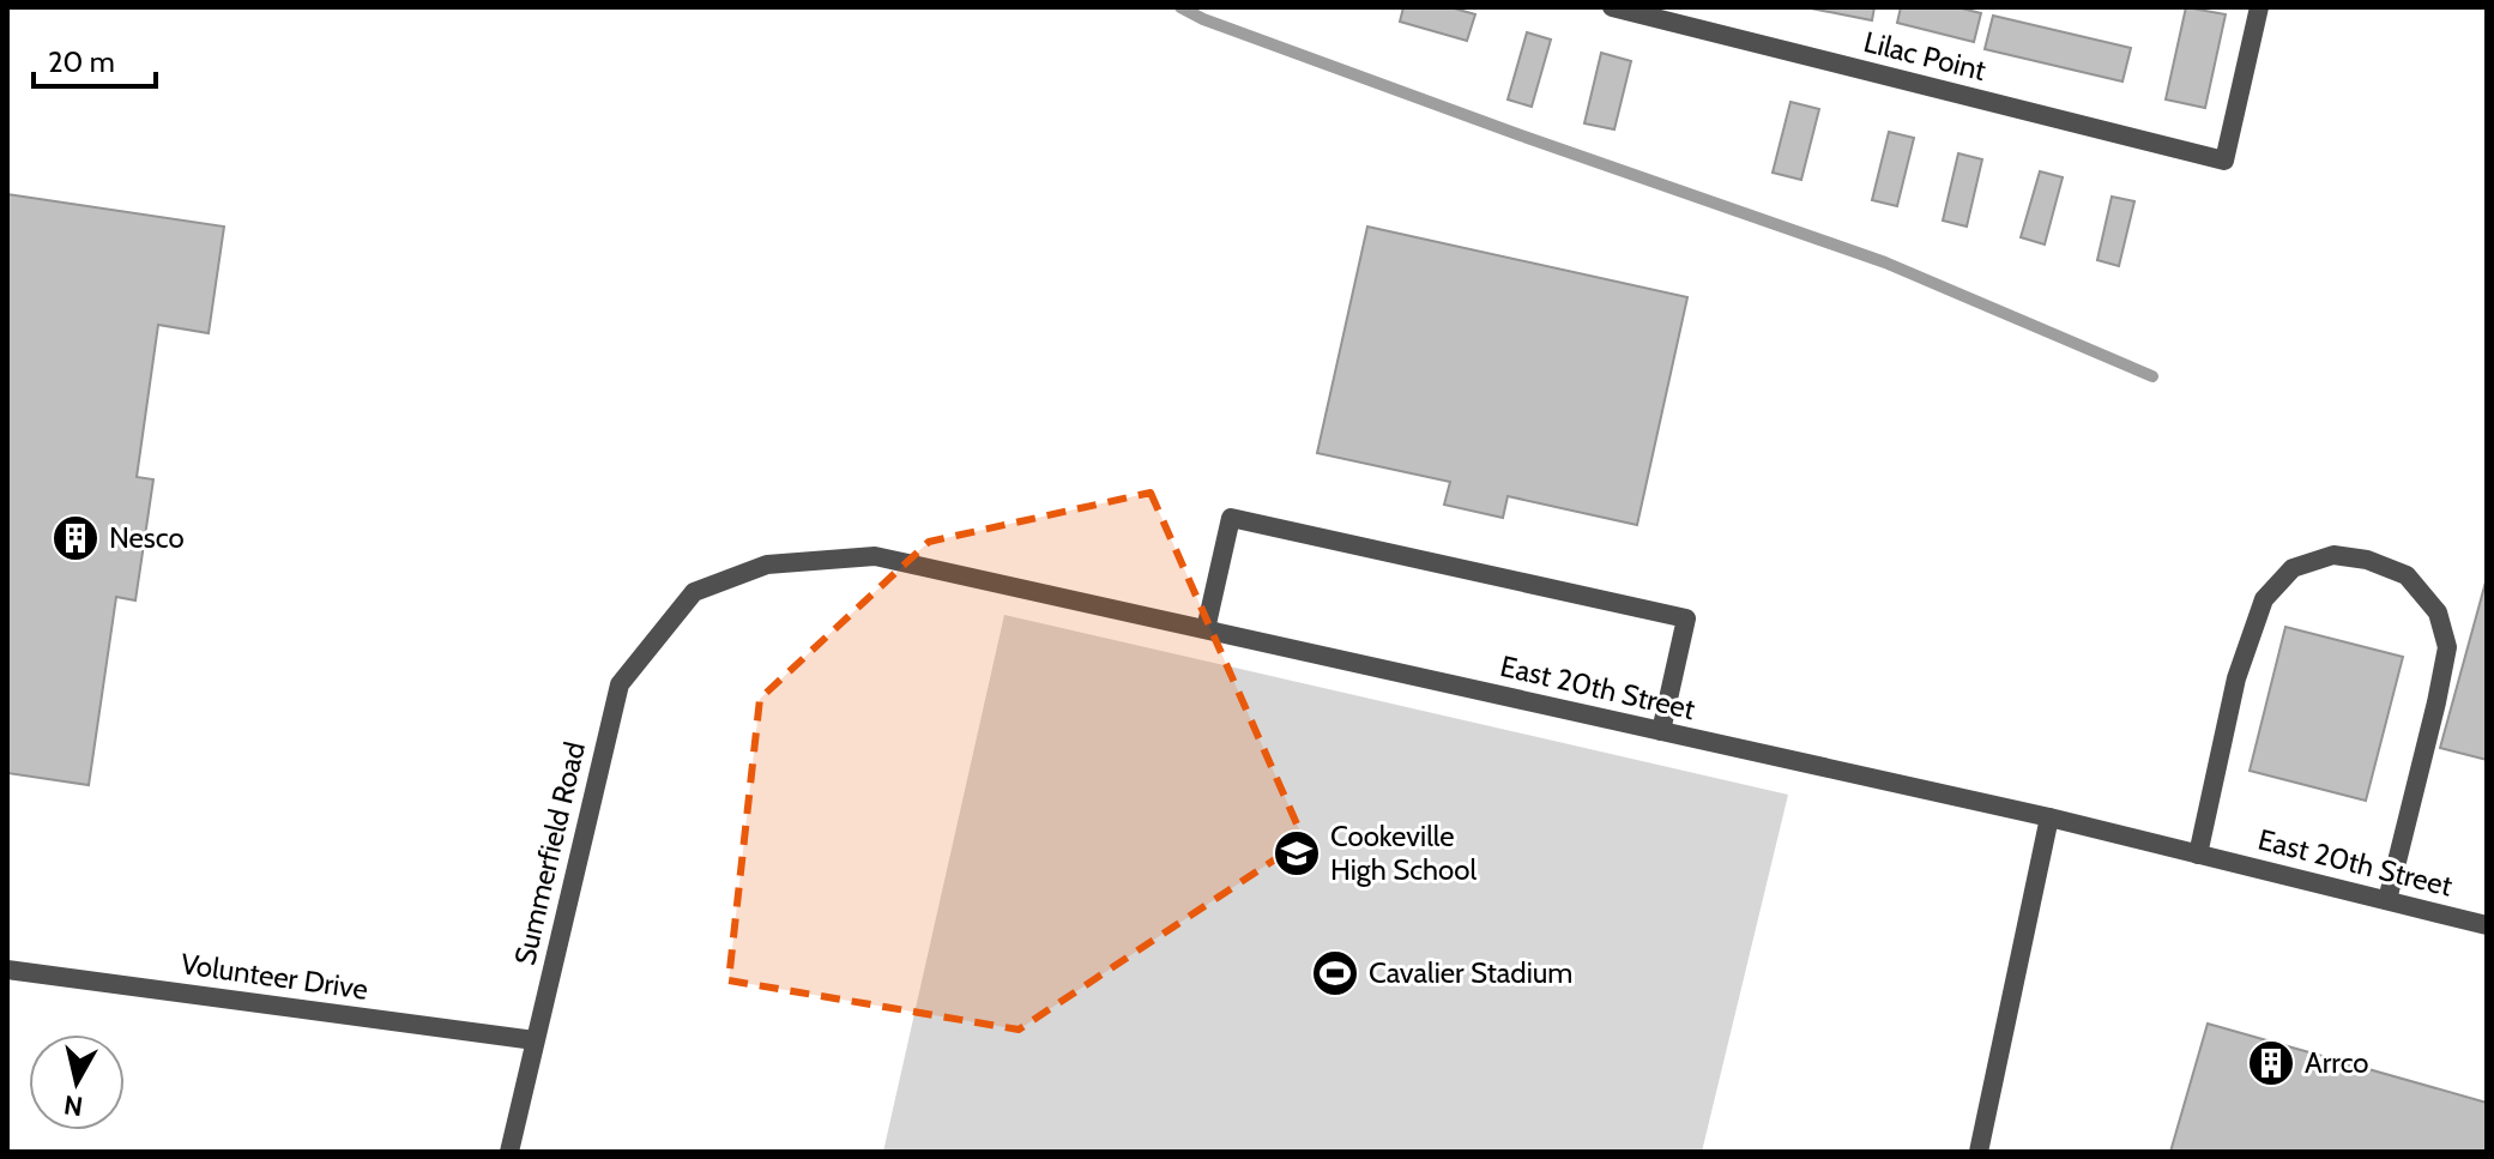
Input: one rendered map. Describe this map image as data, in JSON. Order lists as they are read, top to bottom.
{
  "streets": {
    "street": [
      "Lilac Point",
      "East 20th Street",
      "Summerfield Road",
      "Volunteer Drive"
    ]
  },
  "crossings": [
    ["East 20th Street", "Summerfield Road"],
    ["Summerfield Road", "Volunteer Drive"]
  ],
  "places": {
    "building": ["Nesco", "Arrco"],
    "school or university": ["Cookeville High School"],
    "sports": ["Cavalier Stadium"]
  },
  "scale_bar": "20 m",
  "north": "bottom"
}
